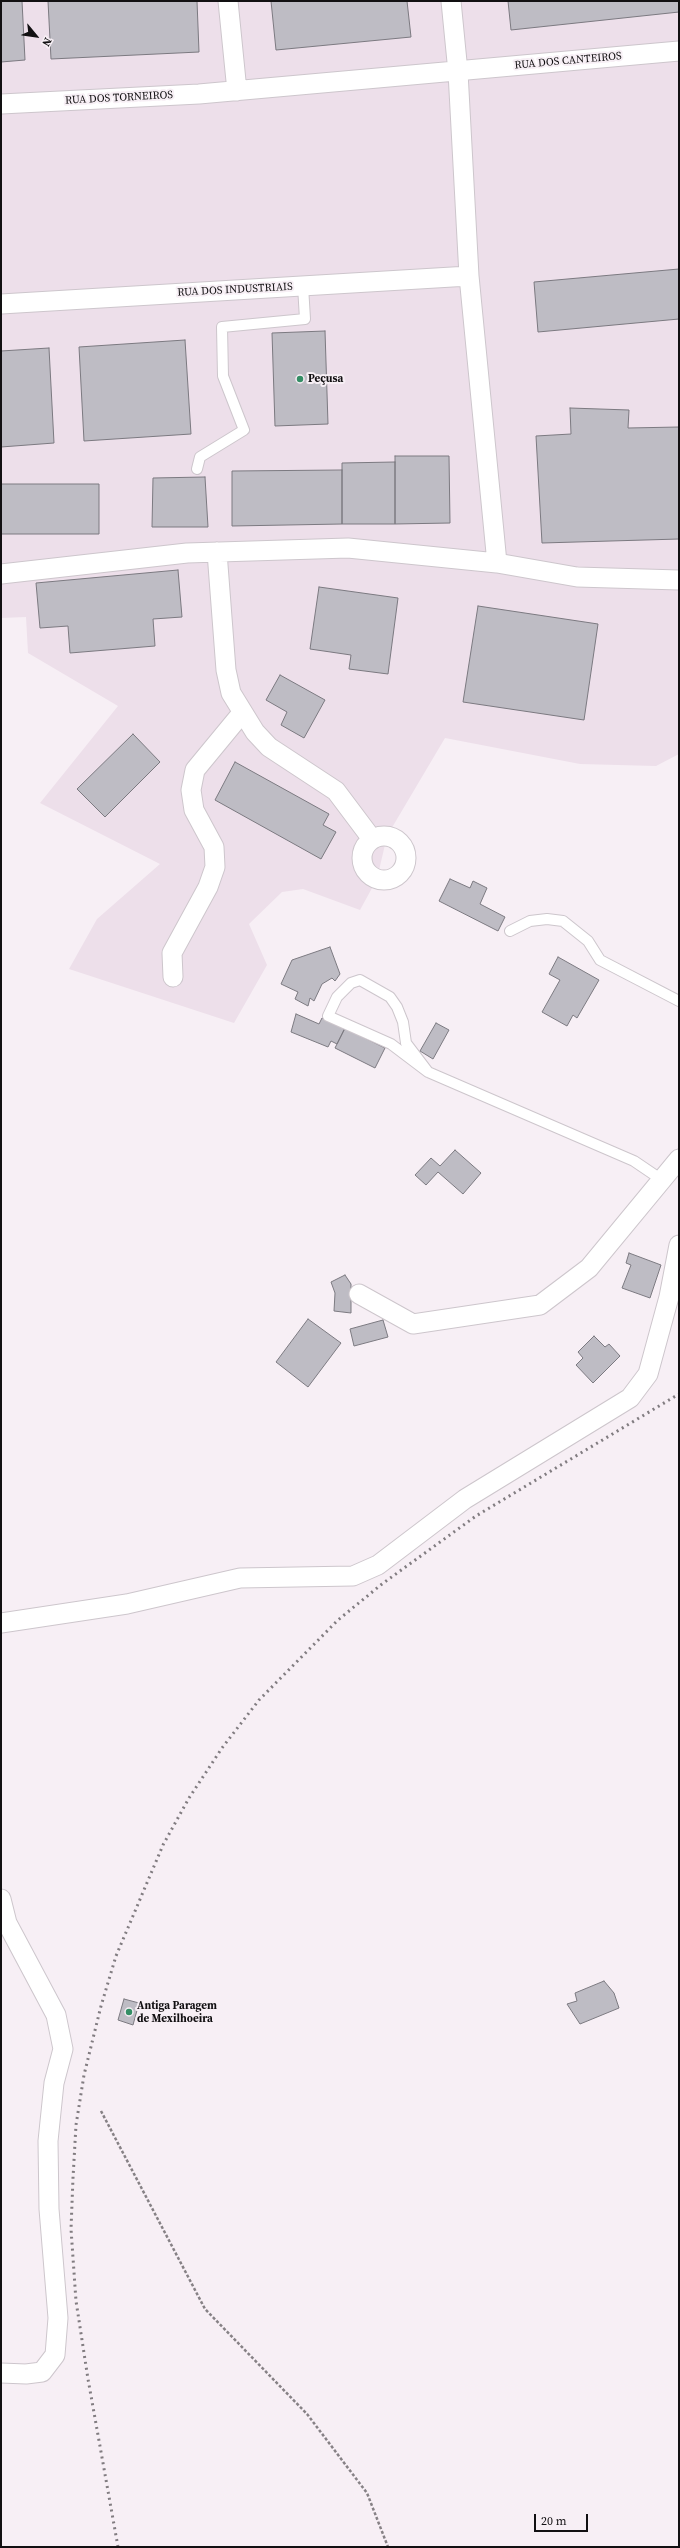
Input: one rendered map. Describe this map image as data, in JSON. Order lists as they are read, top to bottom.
{
  "streets": {
    "street": ["RUA DOS CANTEIROS", "RUA DOS TORNEIROS", "RUA DOS INDUSTRIAIS"]
  },
  "crossings": [
    ["RUA DOS CANTEIROS", "RUA DOS TORNEIROS"]
  ],
  "places": ["Peçusa", "Antiga Paragem de Mexilhoeira"],
  "scale_bar": "20 m",
  "north": "bottom right"
}
